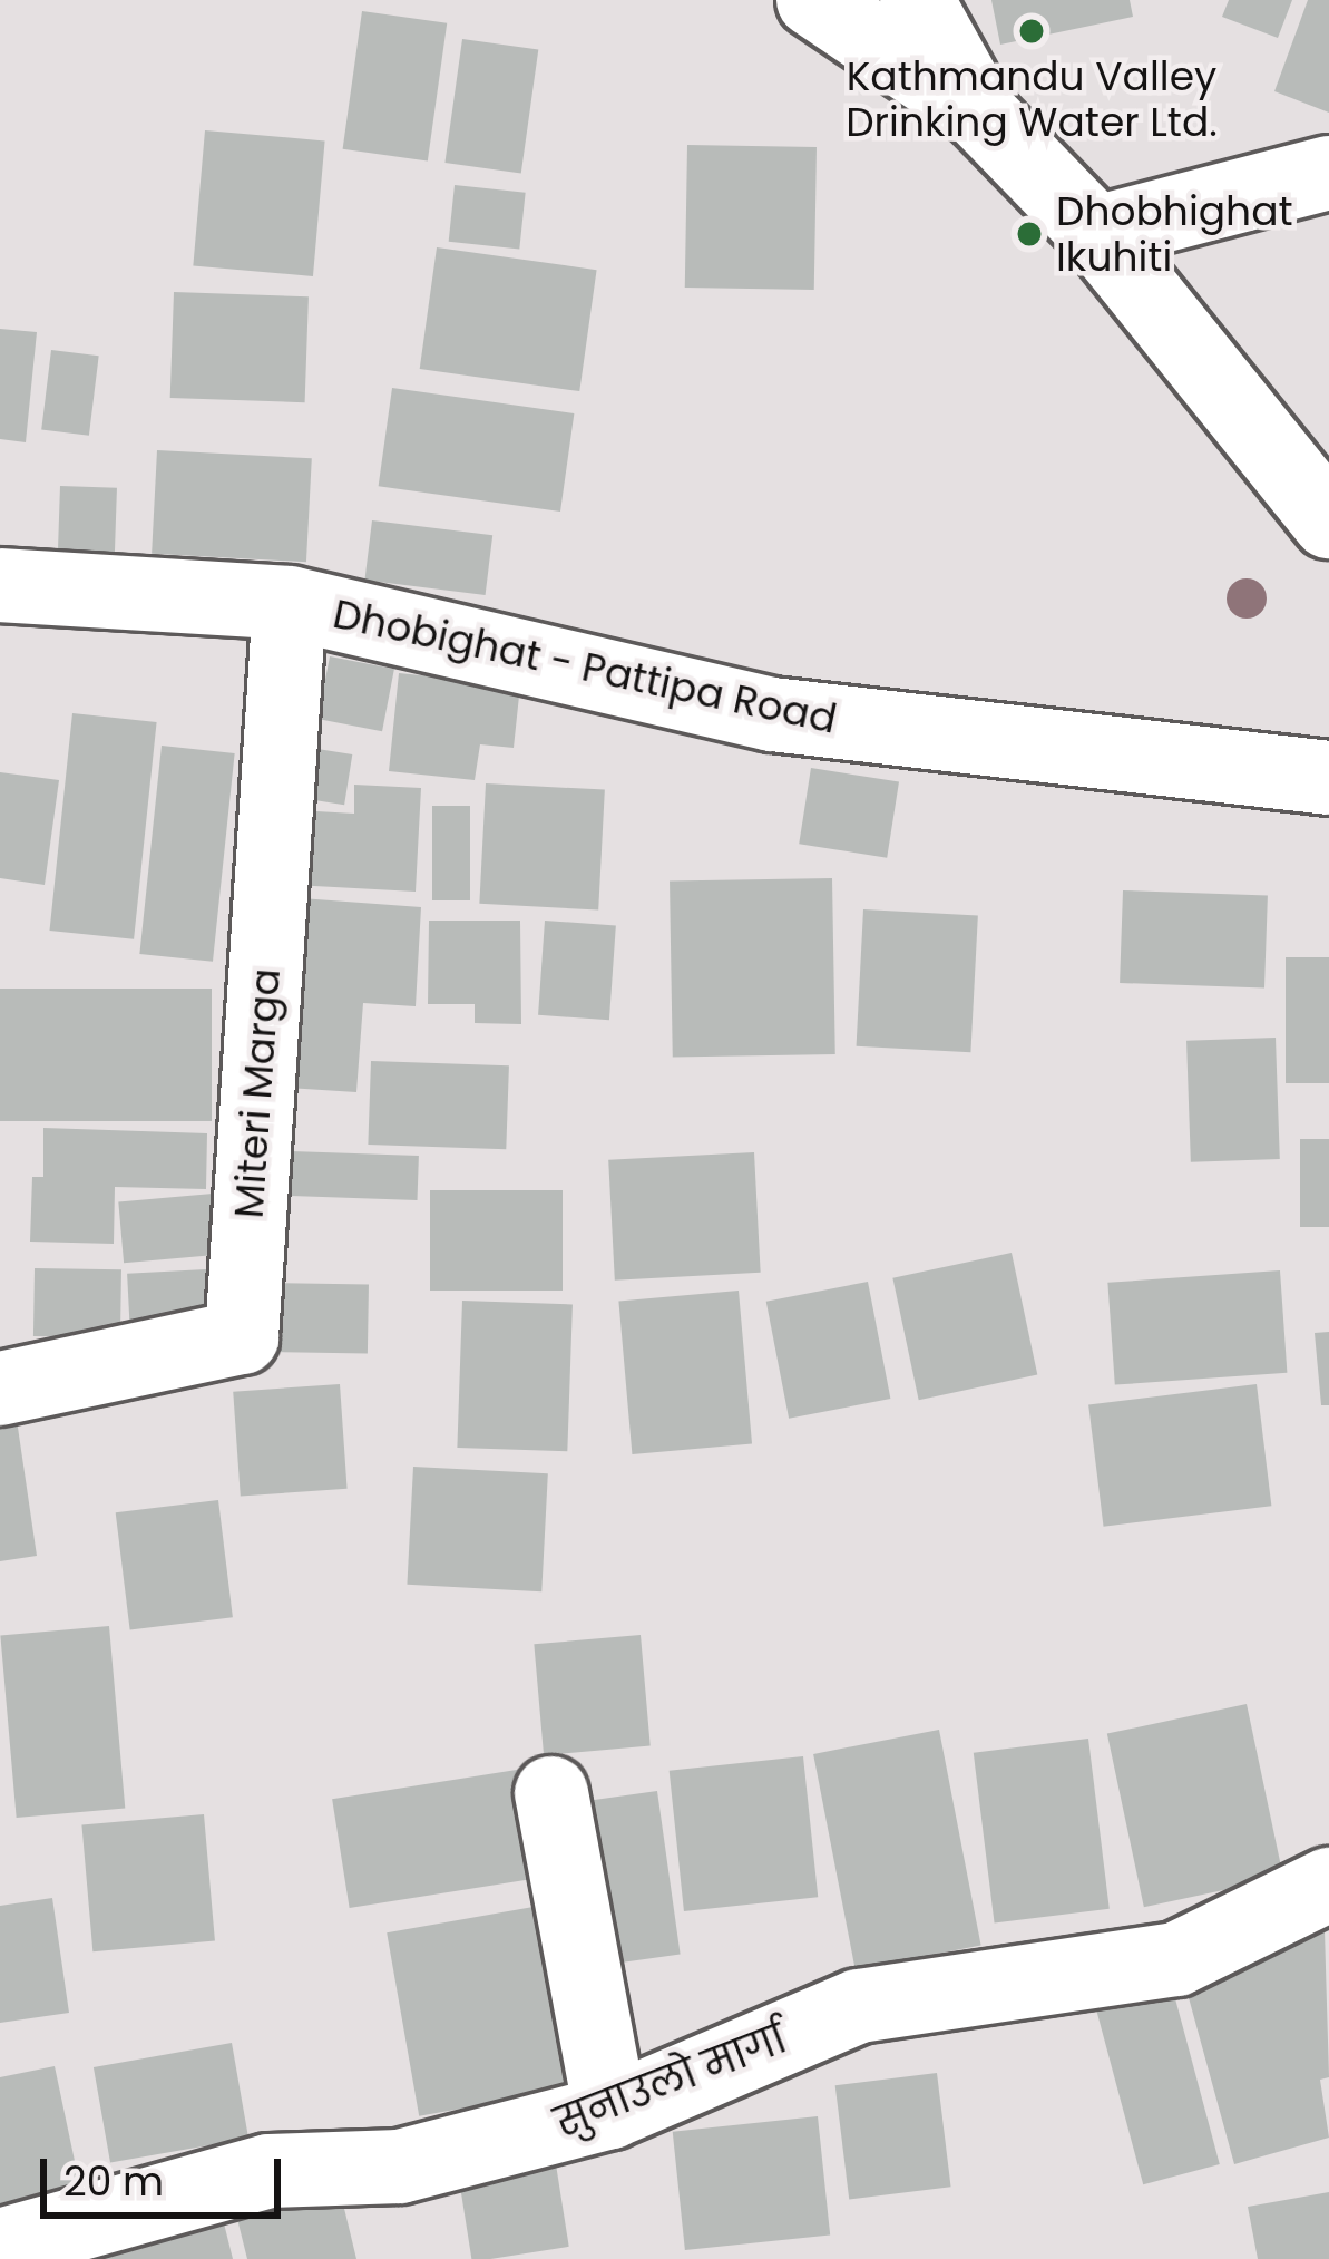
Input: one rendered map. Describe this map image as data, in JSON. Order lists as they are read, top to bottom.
{
  "streets": {
    "street": ["Dhobighat - Pattipa Road", "Miteri Marga", "सुनाउलो मार्गा"]
  },
  "crossings": [
    ["Dhobighat - Pattipa Road", "Miteri Marga"]
  ],
  "places": ["Kathmandu Valley Drinking Water Ltd.", "Dhobhighat Ikuhiti"],
  "scale_bar": "20 m"
}
